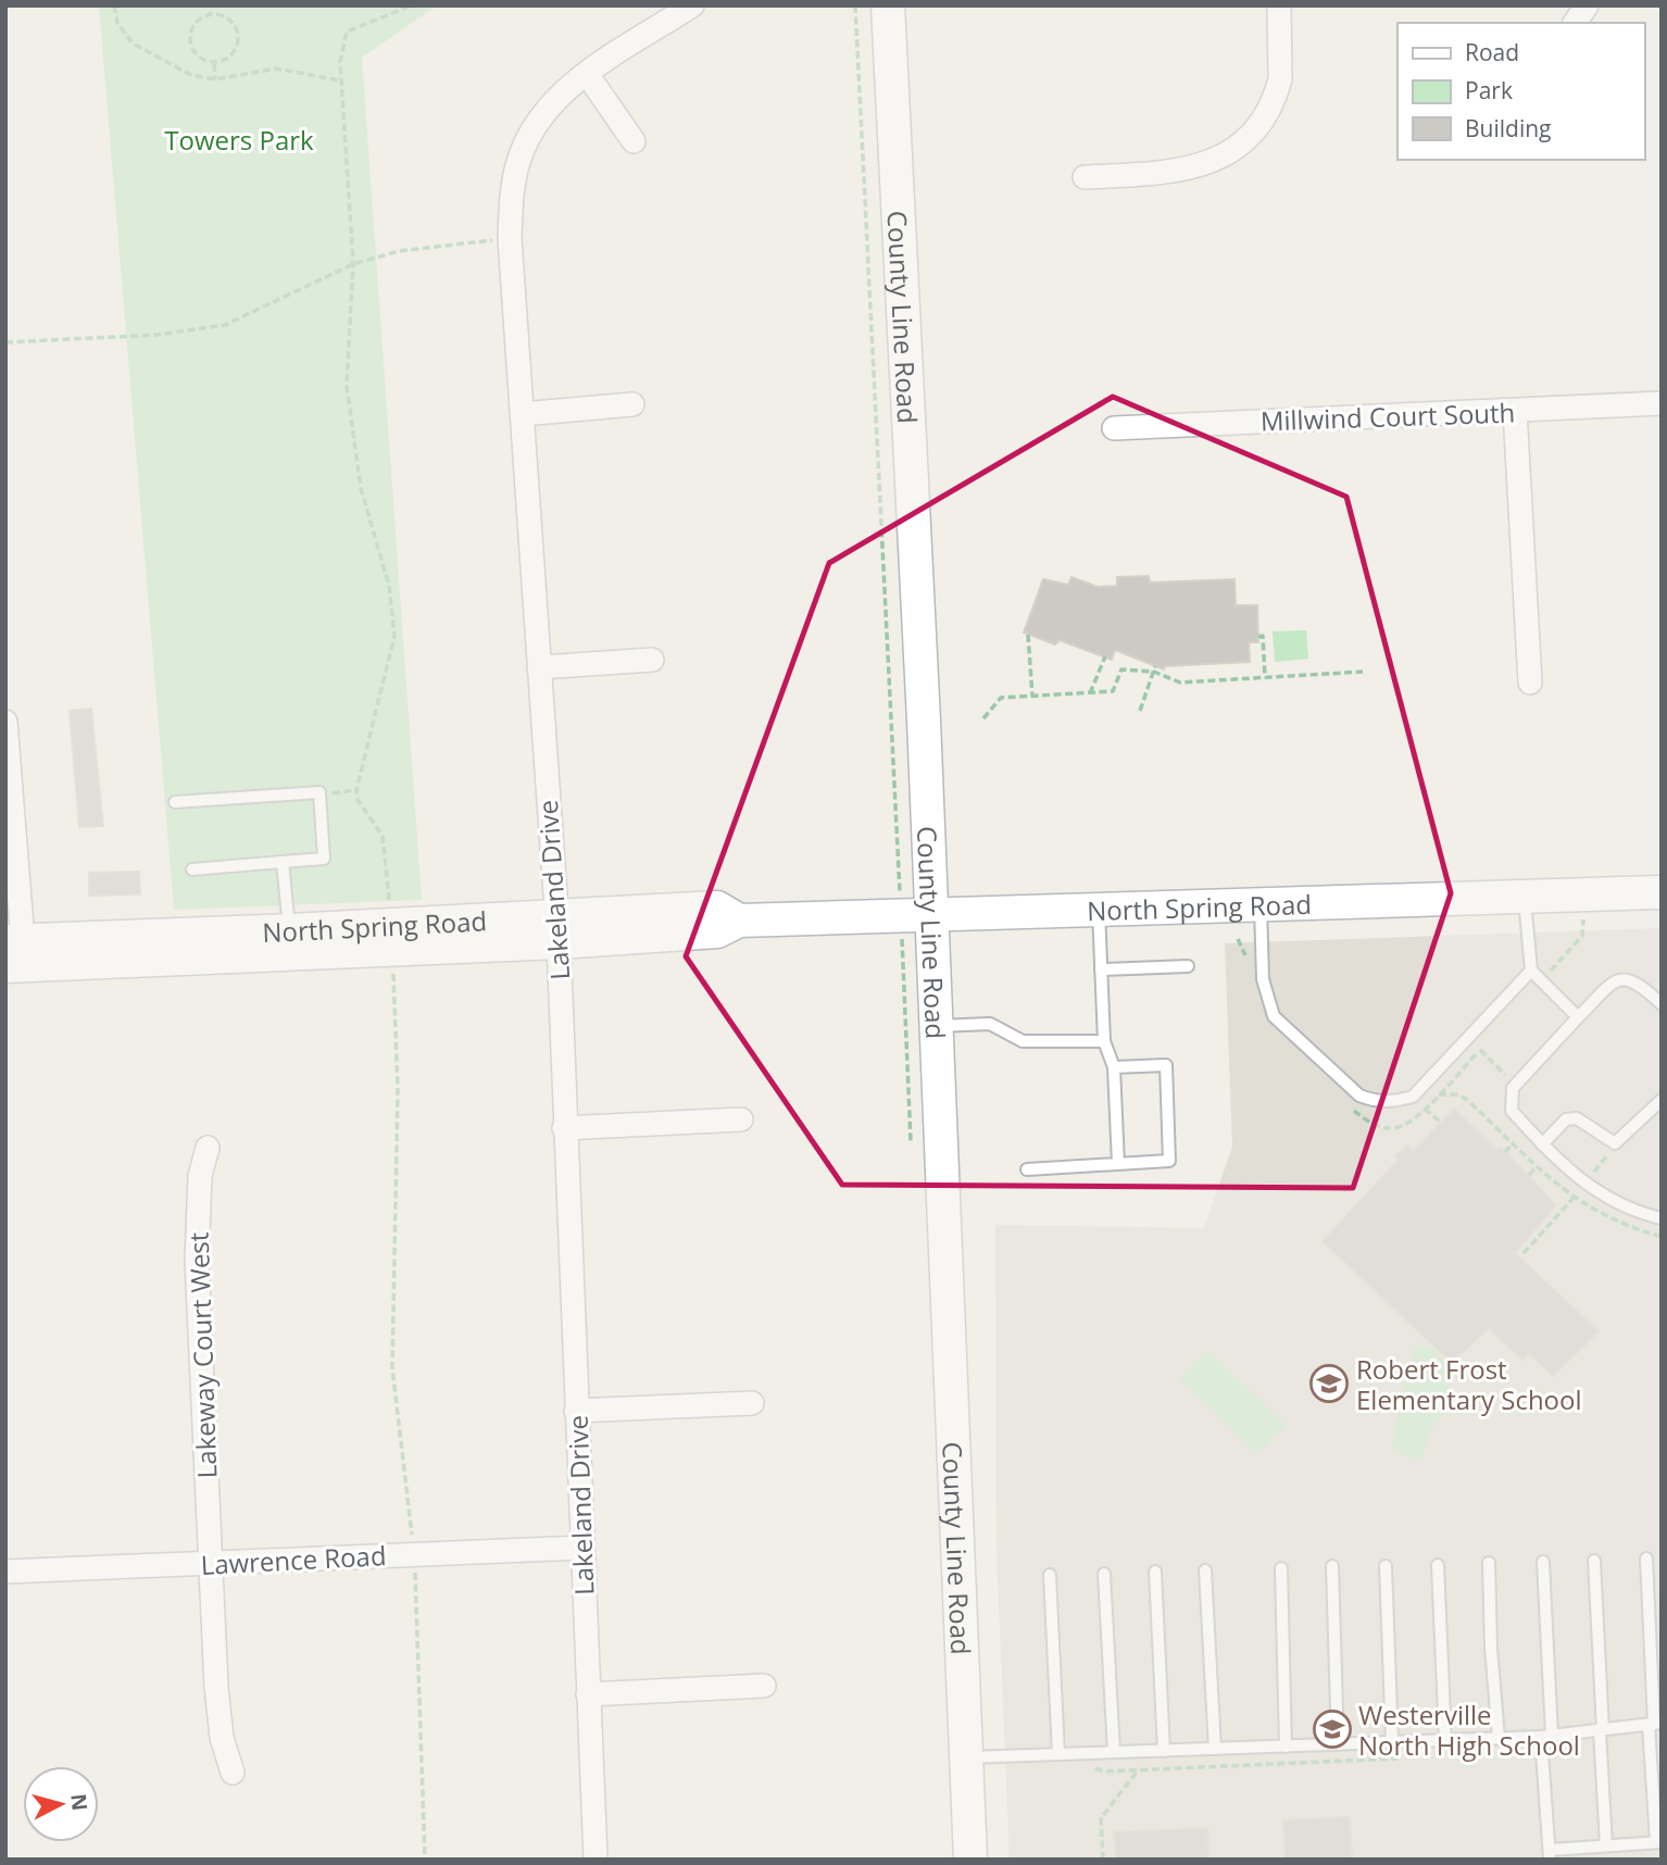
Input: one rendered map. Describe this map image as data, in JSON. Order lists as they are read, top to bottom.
{
  "streets": {
    "main road": ["County Line Road", "North Spring Road"],
    "street": [
      "Millwind Court South",
      "Lakeland Drive",
      "Lakeway Court West",
      "Lawrence Road"
    ]
  },
  "crossings": [
    ["County Line Road", "North Spring Road"],
    ["Lakeland Drive", "North Spring Road"],
    ["Lakeland Drive", "Lawrence Road"],
    ["Lakeway Court West", "Lawrence Road"]
  ],
  "parks": ["Towers Park"],
  "places": {
    "school or university": ["Robert Frost Elementary School", "Westerville North High School"]
  },
  "legend": ["Road", "Park", "Building"],
  "north": "right"
}
